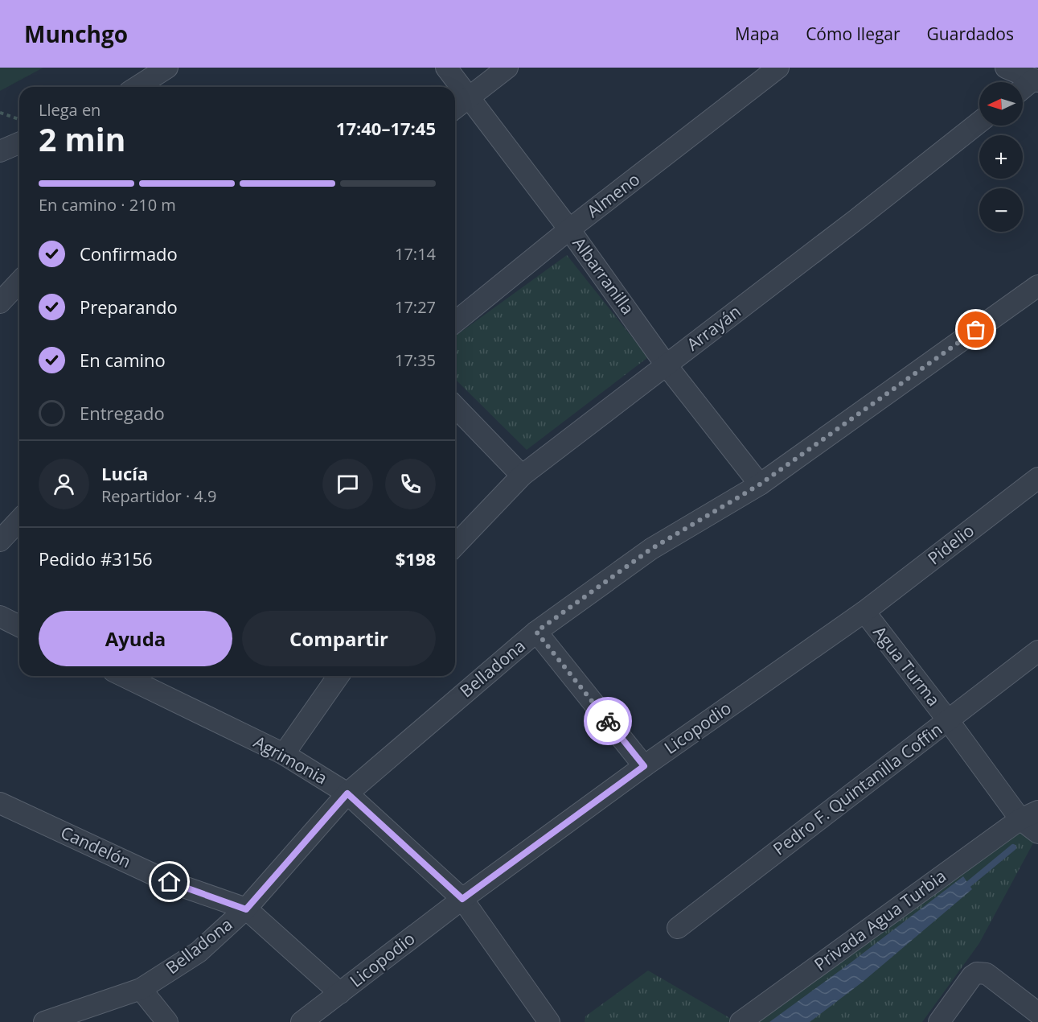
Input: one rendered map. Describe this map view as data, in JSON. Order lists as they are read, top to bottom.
{
  "streets": {
    "street": [
      "Almeno",
      "Albarranilla",
      "Arrayán",
      "Pidelio",
      "Agua Turma",
      "Belladona",
      "Licopodio",
      "Agrimonia",
      "Pedro F. Quintanilla Coffin",
      "Candelón",
      "Privada Agua Turbia"
    ]
  },
  "crossings": [
    ["Almeno", "Albarranilla"],
    ["Albarranilla", "Arrayán"],
    ["Albarranilla", "Belladona"],
    ["Pidelio", "Agua Turma"],
    ["Pidelio", "Licopodio"],
    ["Agua Turma", "Licopodio"],
    ["Agua Turma", "Pedro F. Quintanilla Coffin"],
    ["Agua Turma", "Privada Agua Turbia"],
    ["Belladona", "Agrimonia"],
    ["Belladona", "Candelón"],
    ["Licopodio", "Agrimonia"]
  ],
  "north": "left",
  "page": {
    "header": "Munchgo",
    "nav": ["Mapa", "Cómo llegar", "Guardados"],
    "map_buttons": ["+", "−"],
    "heading": ["2 min", "Llega en", "17:40–17:45"],
    "panel": [
      "Lucía",
      "Repartidor · 4.9",
      "Pedido #3156",
      "$198"
    ],
    "bar": "En camino · 210 m",
    "list": [
      ["Confirmado", "17:14"],
      ["Preparando", "17:27"],
      ["En camino", "17:35"],
      "Entregado"
    ],
    "buttons": ["Ayuda", "Compartir"]
  }
}
